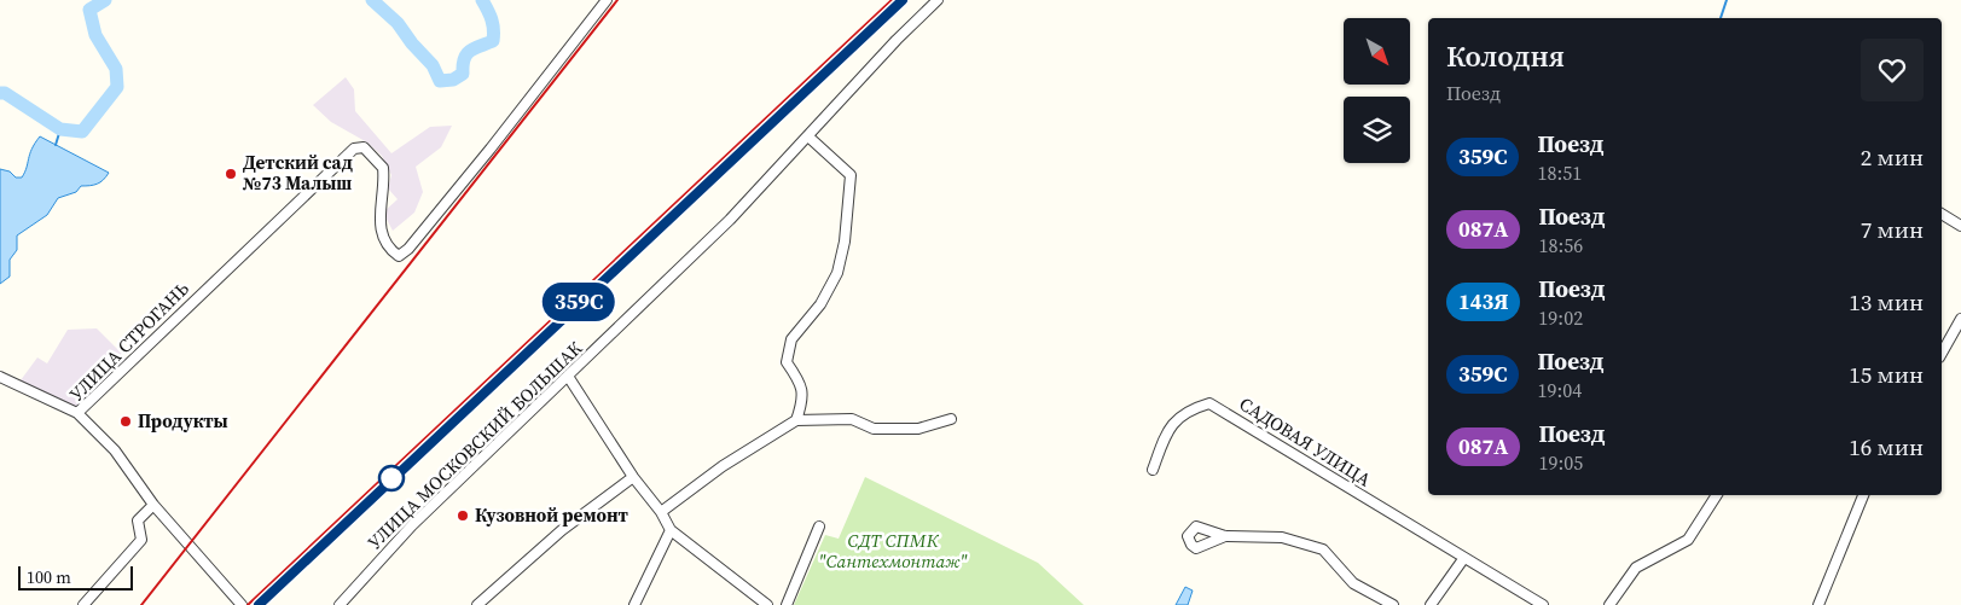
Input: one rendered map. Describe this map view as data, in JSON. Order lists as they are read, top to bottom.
{
  "streets": {
    "street": ["УЛИЦА СТРОГАНЬ", "САДОВАЯ УЛИЦА", "УЛИЦА МОСКОВСКИЙ БОЛЬШАК"]
  },
  "parks": ["СДТ СПМК \"Сантехмонтаж\""],
  "places": ["Детский сад №73 Малыш", "Продукты", "Кузовной ремонт"],
  "scale_bar": "100 m",
  "north": "bottom right",
  "page": {
    "on_map": "359С",
    "heading": ["Колодня", "Поезд"],
    "list": [
      {
        "mark": "359С",
        "name": "Поезд",
        "note": "18:51",
        "value": "2 мин"
      },
      {
        "mark": "087А",
        "name": "Поезд",
        "note": "18:56",
        "value": "7 мин"
      },
      {
        "mark": "143Я",
        "name": "Поезд",
        "note": "19:02",
        "value": "13 мин"
      },
      {
        "mark": "359С",
        "name": "Поезд",
        "note": "19:04",
        "value": "15 мин"
      },
      {
        "mark": "087А",
        "name": "Поезд",
        "note": "19:05",
        "value": "16 мин"
      }
    ],
    "scale": "100 m"
  }
}
